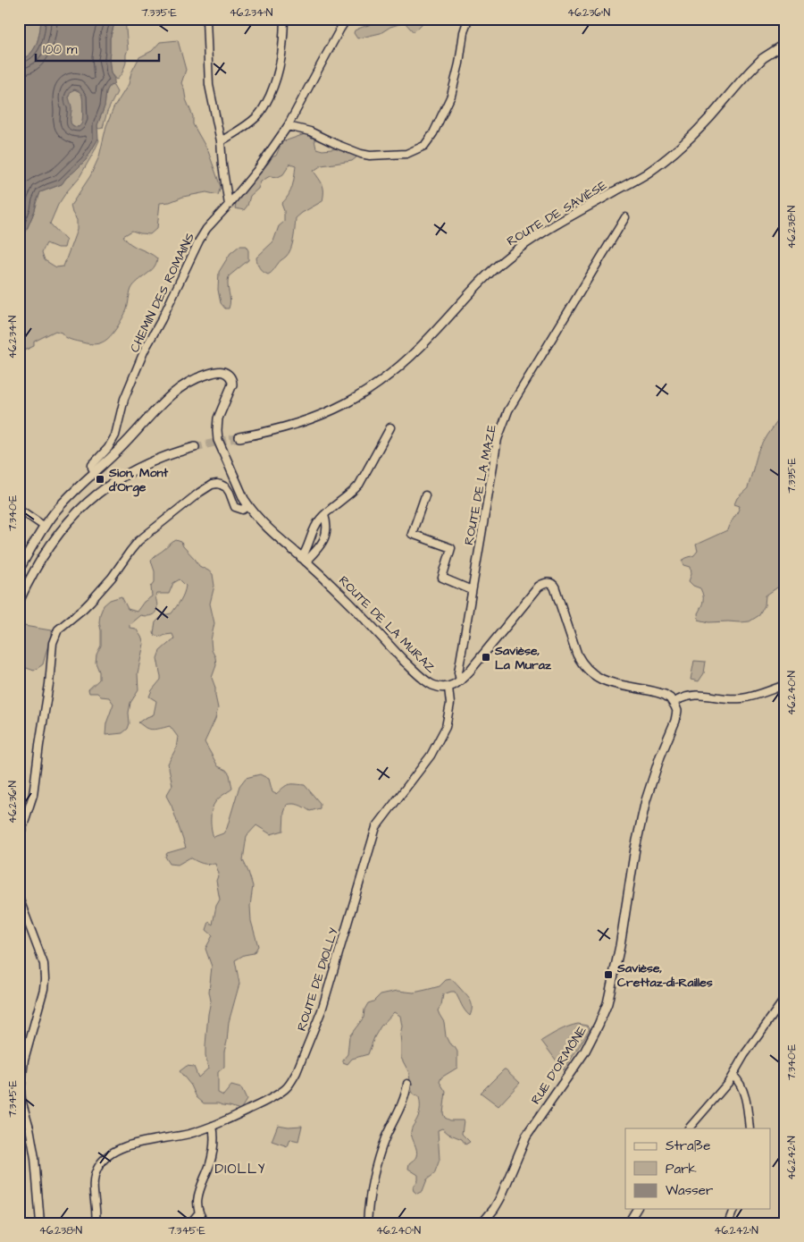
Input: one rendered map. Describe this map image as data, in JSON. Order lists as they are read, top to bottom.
{
  "streets": {
    "street": [
      "ROUTE DE SAVIÈSE",
      "CHEMIN DES ROMAINS",
      "ROUTE DE LA MAZE",
      "ROUTE DE LA MURAZ",
      "ROUTE DE DIOLLY",
      "RUE D'ORMÔNE"
    ]
  },
  "crossings": [
    ["CHEMIN DES ROMAINS", "ROUTE DE LA MURAZ"],
    ["ROUTE DE LA MURAZ", "ROUTE DE DIOLLY"]
  ],
  "districts": ["DIOLLY"],
  "places": {
    "transit": ["Sion, Mont d'Orge", "Savièse, La Muraz", "Savièse, Crettaz-di-Railles"]
  },
  "legend": ["Straße", "Park", "Wasser"],
  "scale_bar": "100 m",
  "coordinates": [
    "7.335°E",
    "46.234°N",
    "46.236°N",
    "46.238°N",
    "7.340°E",
    "46.240°N",
    "7.345°E",
    "46.242°N"
  ]
}
